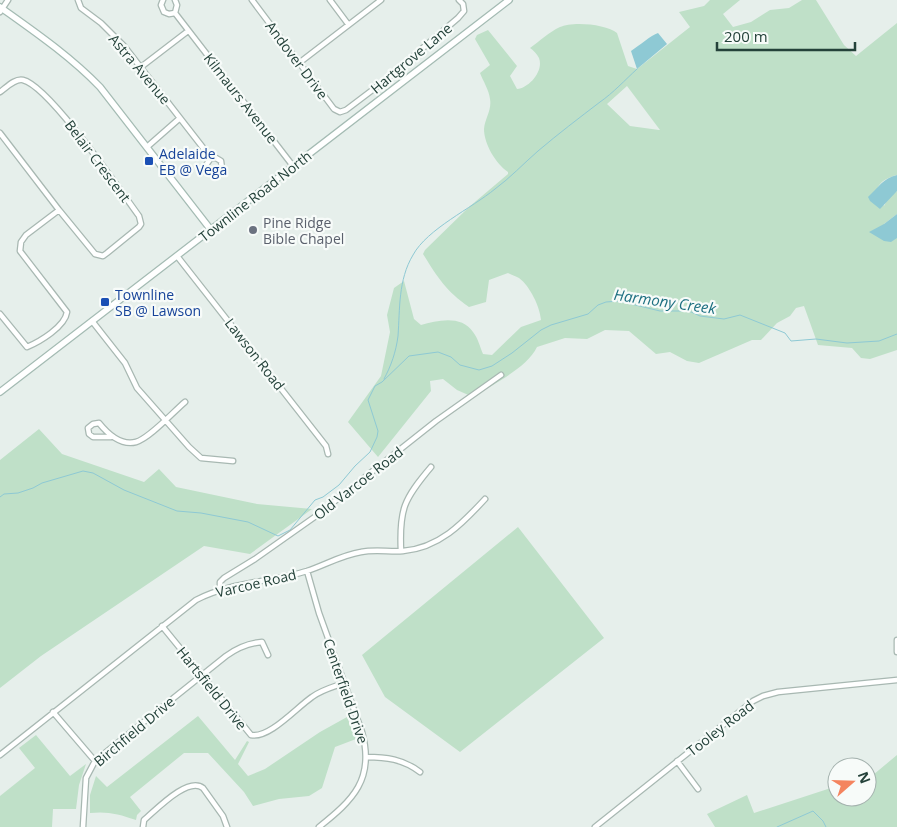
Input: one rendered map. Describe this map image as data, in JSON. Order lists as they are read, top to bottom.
{
  "streets": {
    "main road": ["Townline Road North"],
    "street": [
      "Hartgrove Lane",
      "Andover Drive",
      "Astra Avenue",
      "Kilmaurs Avenue",
      "Belair Crescent",
      "Lawson Road",
      "Old Varcoe Road",
      "Varcoe Road",
      "Hartsfield Drive",
      "Centerfield Drive",
      "Tooley Road",
      "Birchfield Drive"
    ]
  },
  "crossings": [
    ["Hartgrove Lane", "Andover Drive"],
    ["Kilmaurs Avenue", "Townline Road North"],
    ["Townline Road North", "Lawson Road"],
    ["Old Varcoe Road", "Varcoe Road"],
    ["Varcoe Road", "Hartsfield Drive"],
    ["Varcoe Road", "Centerfield Drive"],
    ["Hartsfield Drive", "Centerfield Drive"],
    ["Hartsfield Drive", "Birchfield Drive"]
  ],
  "water": ["Harmony Creek"],
  "places": {
    "transit": ["Adelaide EB @ Vega", "Townline SB @ Lawson"],
    "other": ["Pine Ridge Bible Chapel"]
  },
  "scale_bar": "200 m",
  "north": "right"
}
